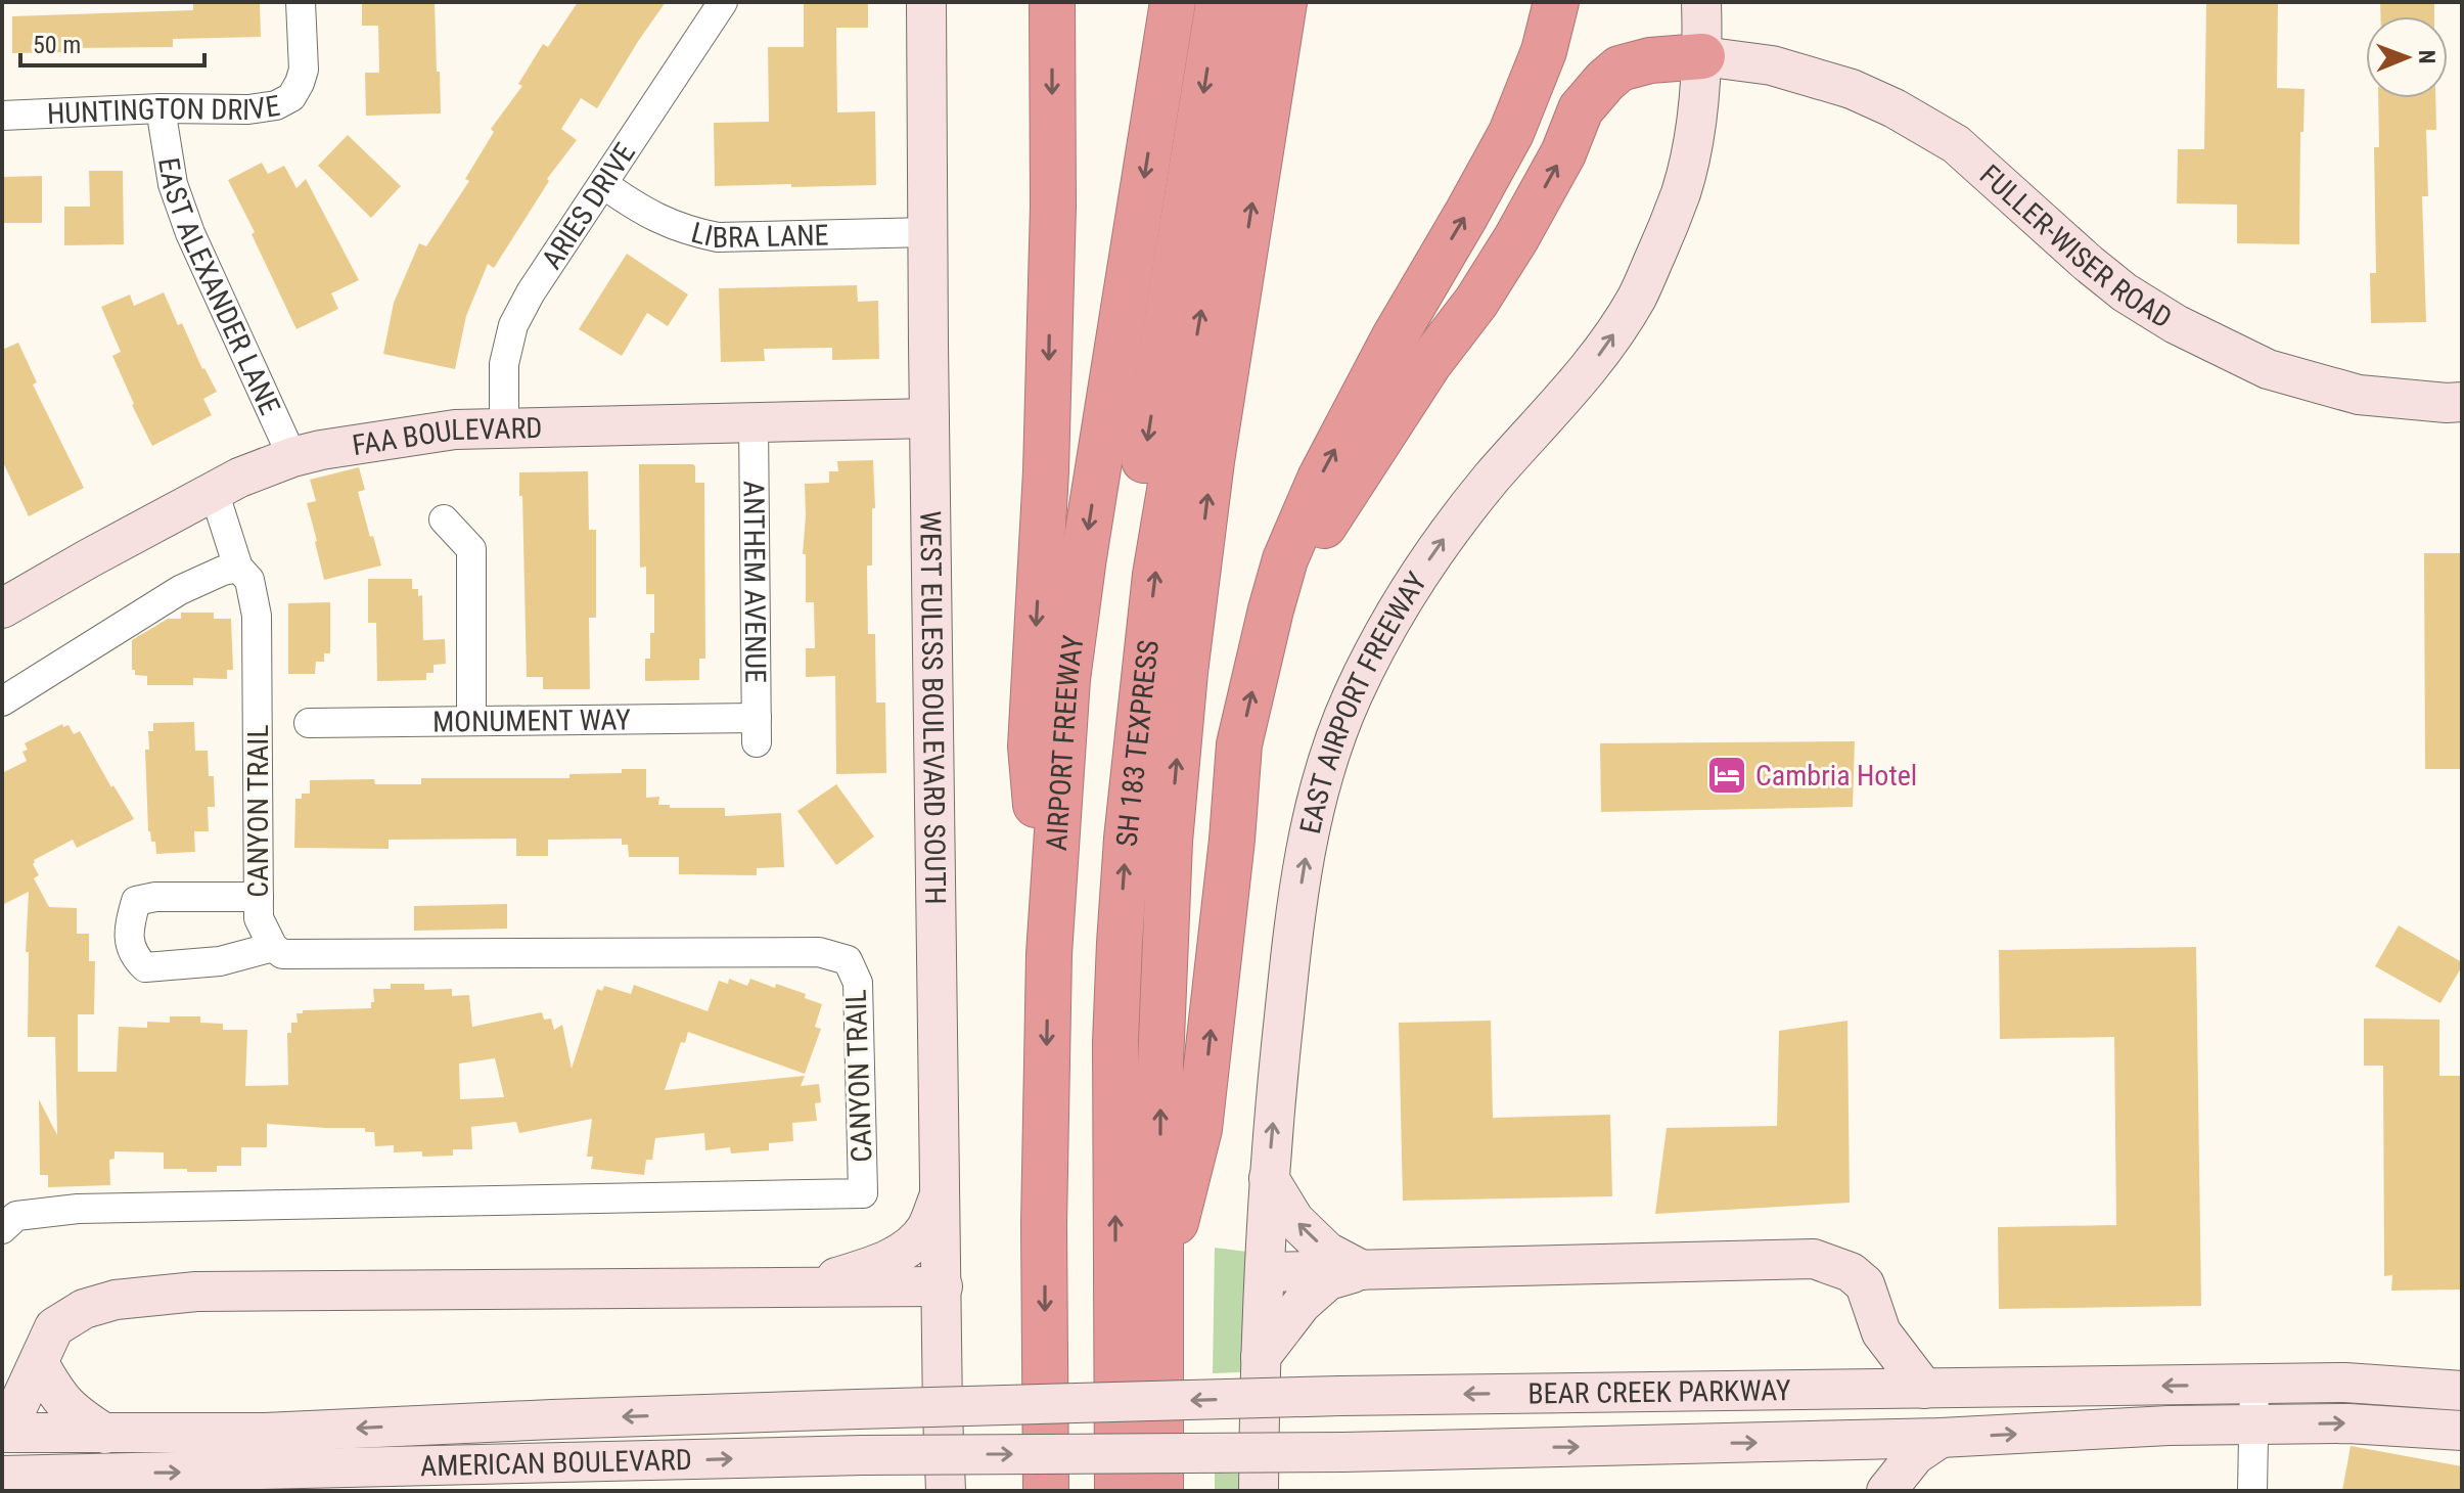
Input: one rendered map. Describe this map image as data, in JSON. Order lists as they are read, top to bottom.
{
  "streets": {
    "highway": ["AIRPORT FREEWAY", "SH 183 TEXPRESS"],
    "street": [
      "HUNTINGTON DRIVE",
      "ARIES DRIVE",
      "LIBRA LANE",
      "FULLER-WISER ROAD",
      "EAST ALEXANDER LANE",
      "FAA BOULEVARD",
      "ANTHEM AVENUE",
      "EAST AIRPORT FREEWAY",
      "WEST EULESS BOULEVARD SOUTH",
      "MONUMENT WAY",
      "CANYON TRAIL",
      "BEAR CREEK PARKWAY",
      "AMERICAN BOULEVARD"
    ]
  },
  "crossings": [
    ["HUNTINGTON DRIVE", "EAST ALEXANDER LANE"],
    ["ARIES DRIVE", "LIBRA LANE"],
    ["ARIES DRIVE", "FAA BOULEVARD"],
    ["LIBRA LANE", "WEST EULESS BOULEVARD SOUTH"],
    ["FULLER-WISER ROAD", "EAST AIRPORT FREEWAY"],
    ["EAST ALEXANDER LANE", "FAA BOULEVARD"],
    ["FAA BOULEVARD", "ANTHEM AVENUE"],
    ["FAA BOULEVARD", "WEST EULESS BOULEVARD SOUTH"],
    ["FAA BOULEVARD", "CANYON TRAIL"],
    ["ANTHEM AVENUE", "MONUMENT WAY"],
    ["BEAR CREEK PARKWAY", "AMERICAN BOULEVARD"]
  ],
  "one_way": ["EAST AIRPORT FREEWAY"],
  "places": {
    "hotel": ["Cambria Hotel"]
  },
  "scale_bar": "50 m",
  "north": "right"
}
